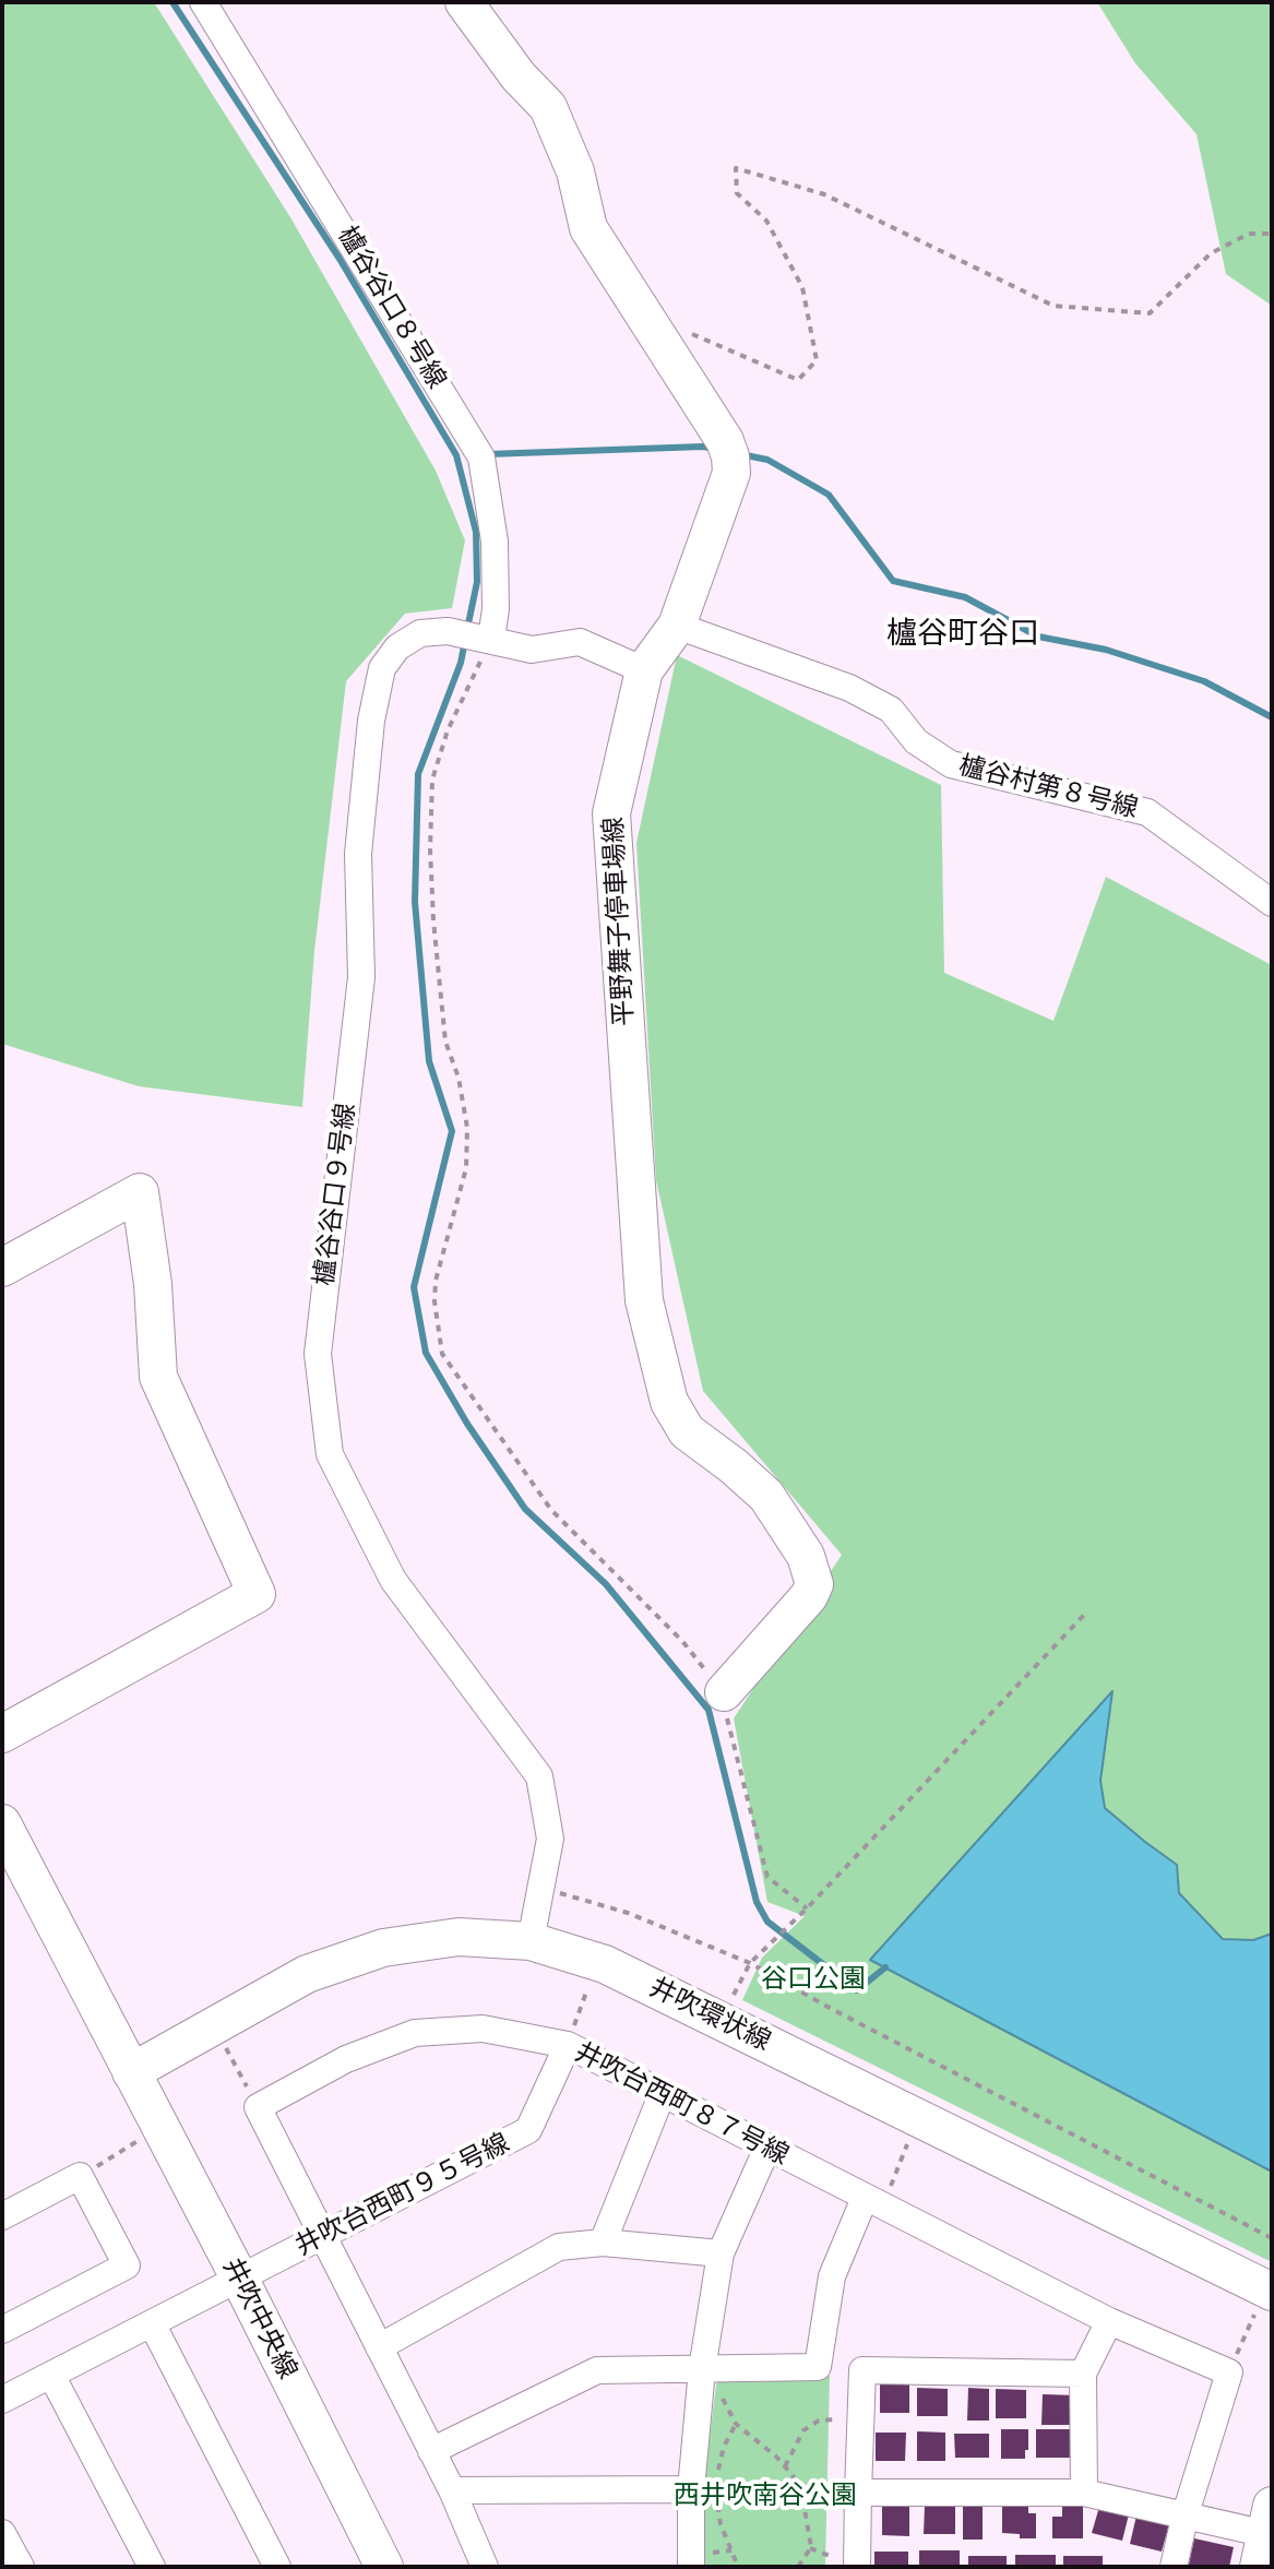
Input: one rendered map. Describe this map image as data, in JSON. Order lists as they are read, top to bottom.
{
  "streets": {
    "street": [
      "櫨谷谷口８号線",
      "櫨谷村第８号線",
      "平野舞子停車場線",
      "櫨谷谷口９号線",
      "井吹環状線",
      "井吹台西町８７号線",
      "井吹台西町９５号線",
      "井吹中央線"
    ]
  },
  "crossings": [
    ["櫨谷谷口８号線", "櫨谷谷口９号線"],
    ["櫨谷村第８号線", "平野舞子停車場線"],
    ["平野舞子停車場線", "櫨谷谷口９号線"],
    ["櫨谷谷口９号線", "井吹環状線"],
    ["井吹環状線", "井吹中央線"],
    ["井吹台西町８７号線", "井吹台西町９５号線"],
    ["井吹台西町９５号線", "井吹中央線"]
  ],
  "districts": ["櫨谷町谷口"],
  "parks": ["谷口公園", "西井吹南谷公園"]
}
